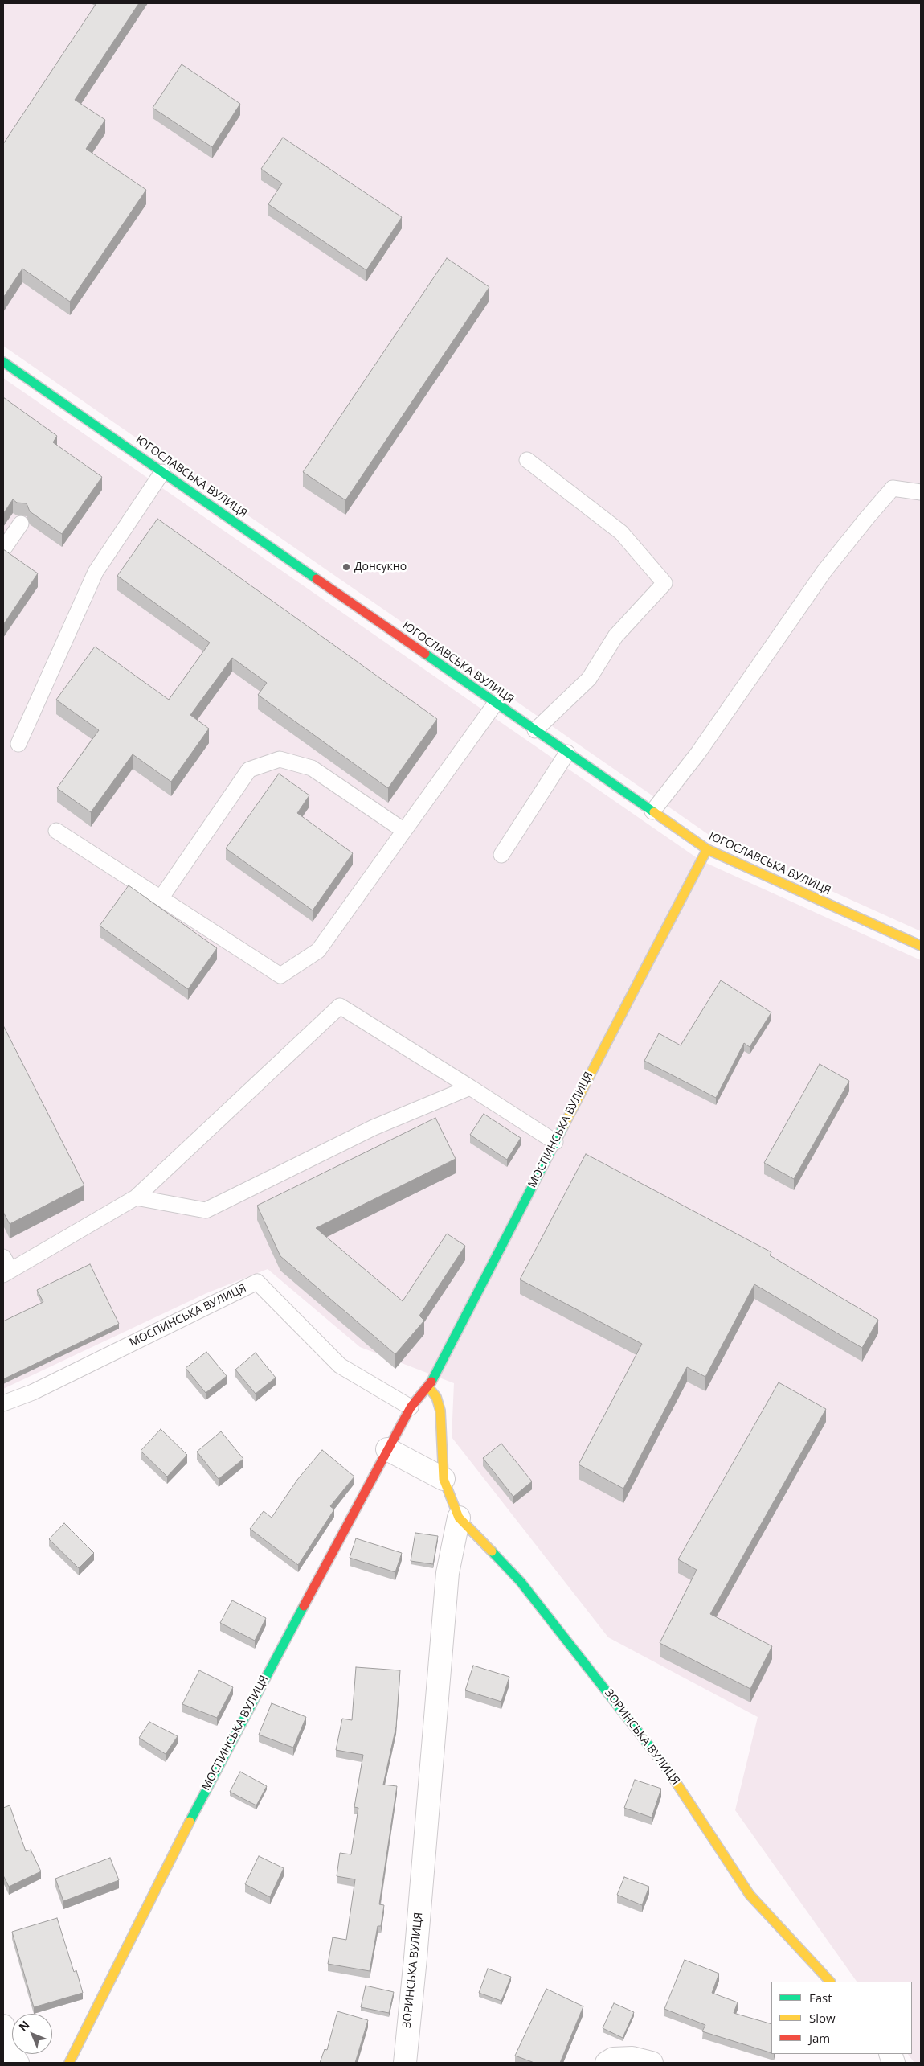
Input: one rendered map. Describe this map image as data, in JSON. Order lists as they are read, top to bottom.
{
  "streets": {
    "street": ["ЮГОСЛАВСЬКА ВУЛИЦЯ", "МОСПИНСЬКА ВУЛИЦЯ", "ЗОРИНСЬКА ВУЛИЦЯ"]
  },
  "crossings": [
    ["ЮГОСЛАВСЬКА ВУЛИЦЯ", "МОСПИНСЬКА ВУЛИЦЯ"],
    ["МОСПИНСЬКА ВУЛИЦЯ", "ЗОРИНСЬКА ВУЛИЦЯ"]
  ],
  "places": ["Донсукно"],
  "legend": ["Fast", "Slow", "Jam"],
  "north": "top left"
}
